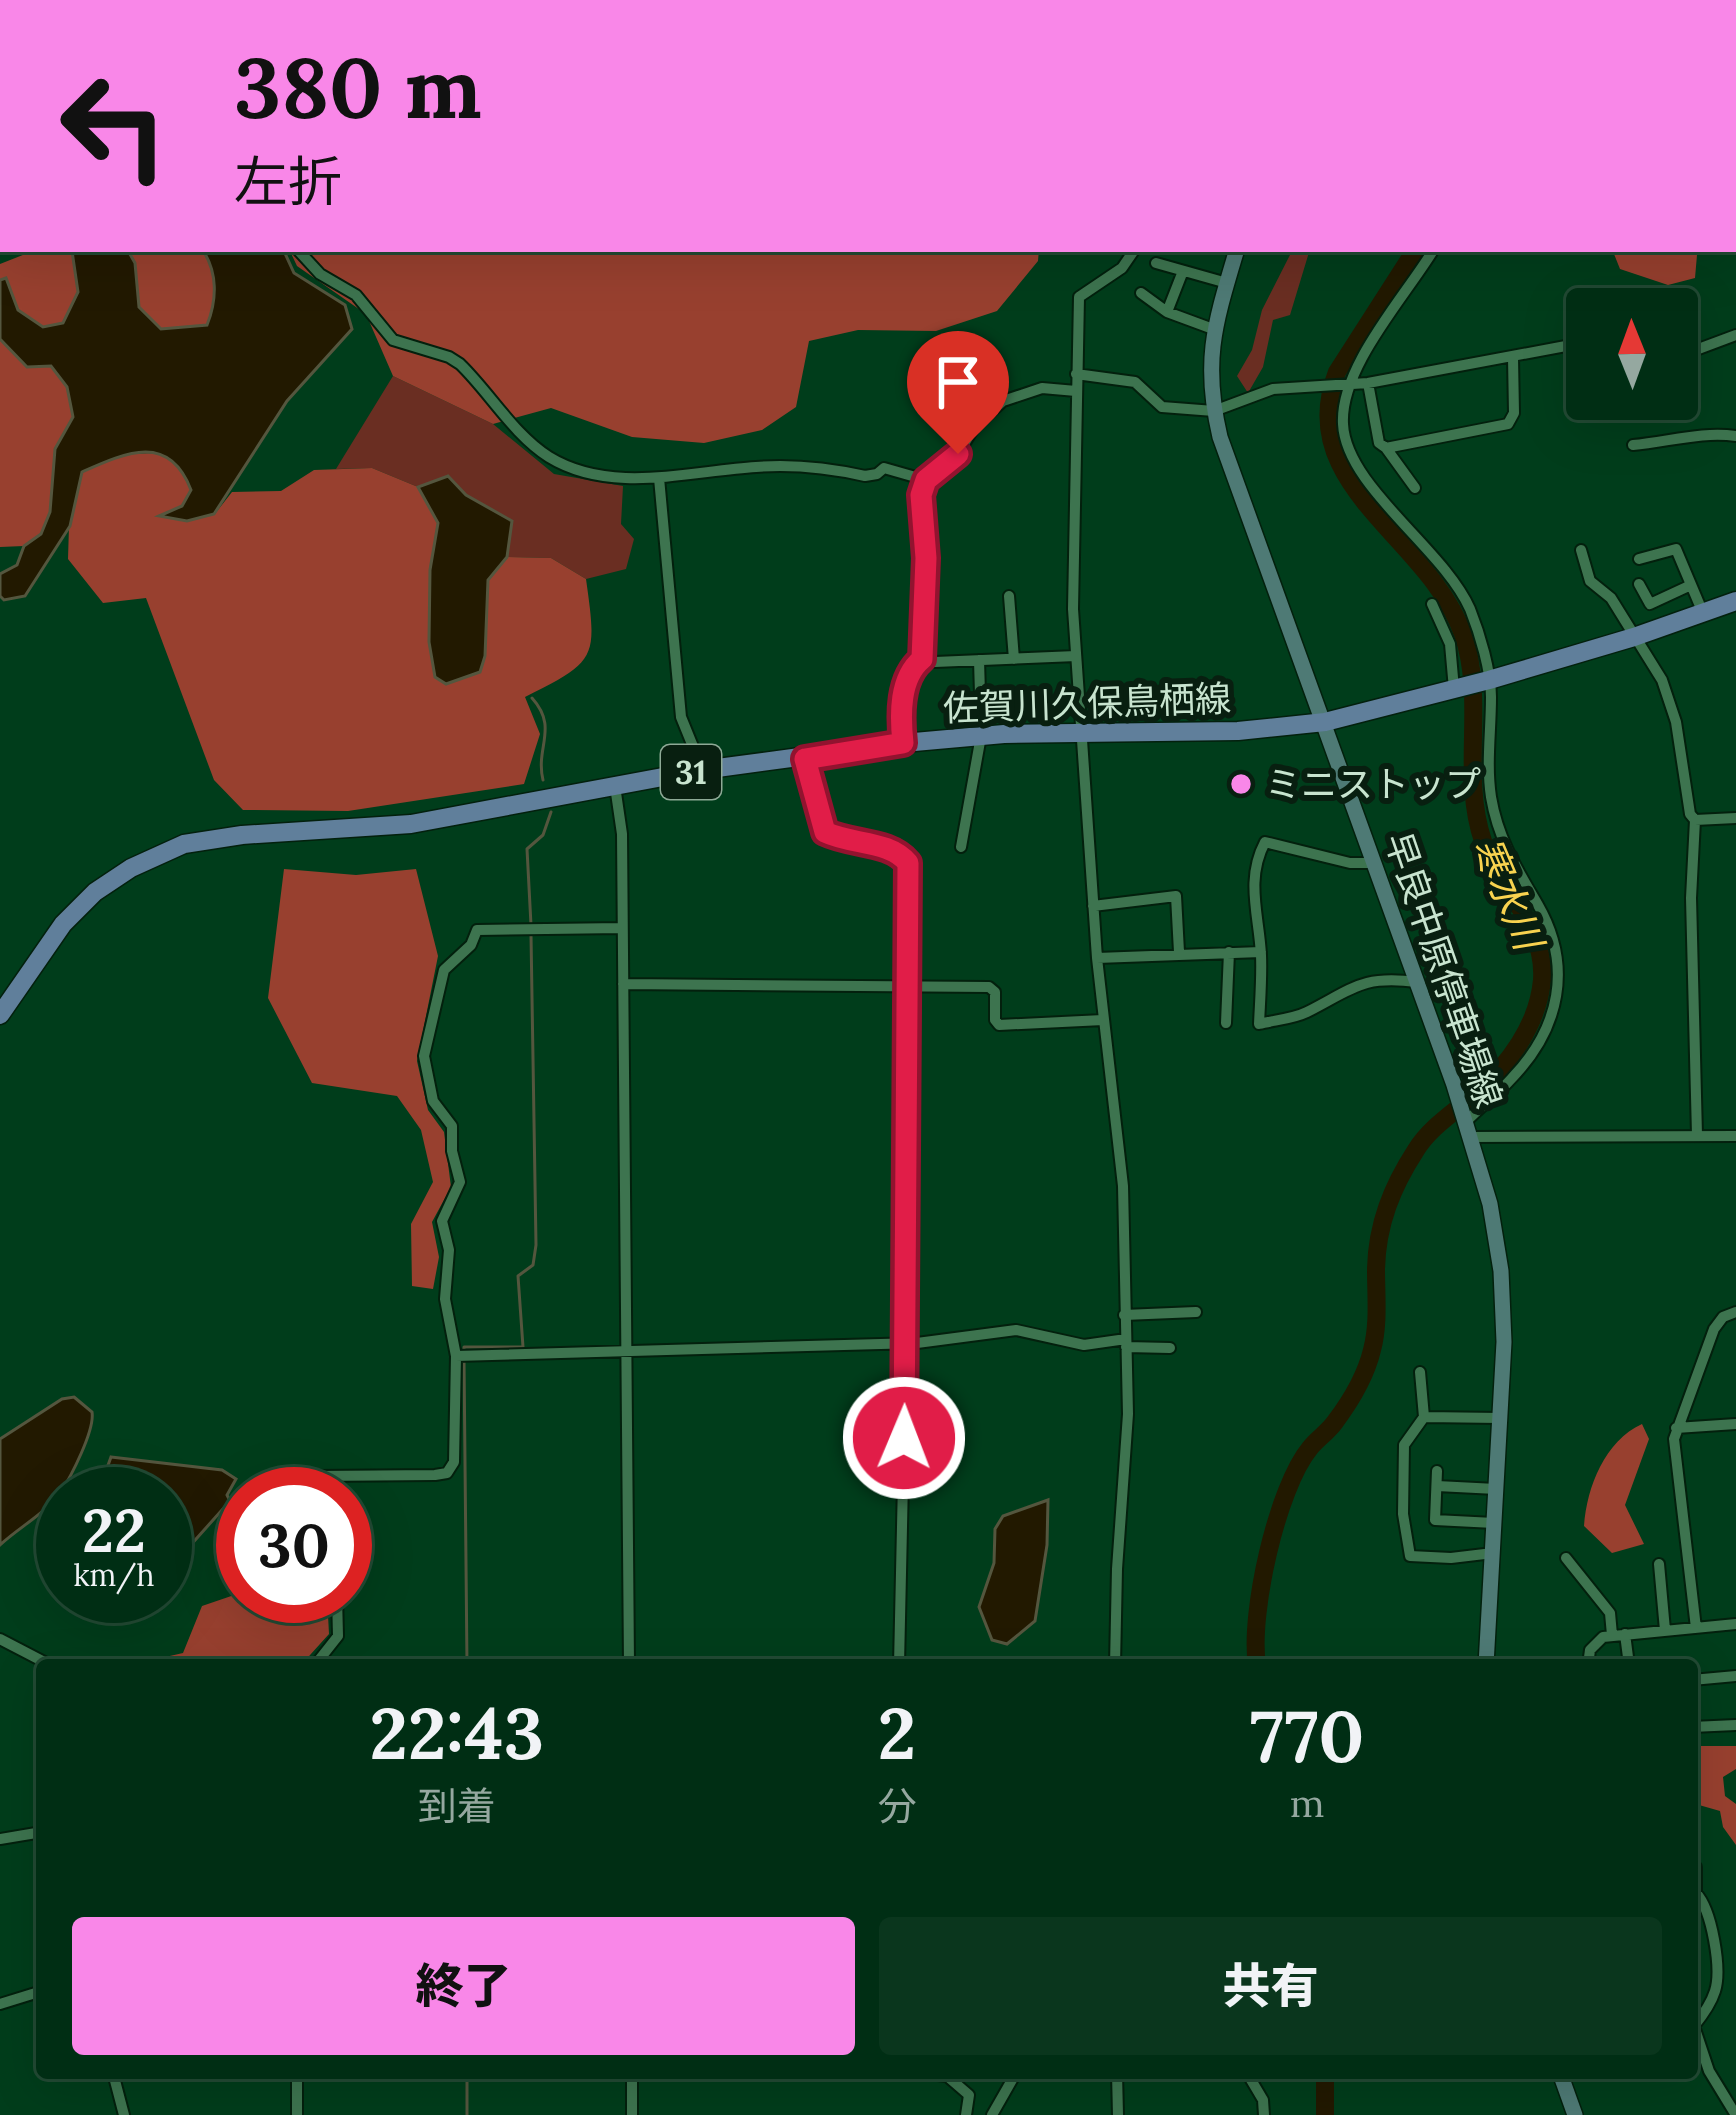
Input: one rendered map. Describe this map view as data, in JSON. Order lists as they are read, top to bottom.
{
  "streets": {
    "main road": ["佐賀川久保鳥栖線", "31", "早良中原停車場線"]
  },
  "crossings": [
    ["佐賀川久保鳥栖線", "早良中原停車場線"]
  ],
  "water": ["寒水川"],
  "places": ["ミニストップ"],
  "north": "top",
  "page": {
    "turn": ["380 m", "左折"],
    "speed": "22 km/h",
    "limit": "30",
    "eta": [
      "22:43",
      "到着",
      "2",
      "分",
      "770",
      "m"
    ],
    "buttons": ["終了", "共有"]
  }
}
